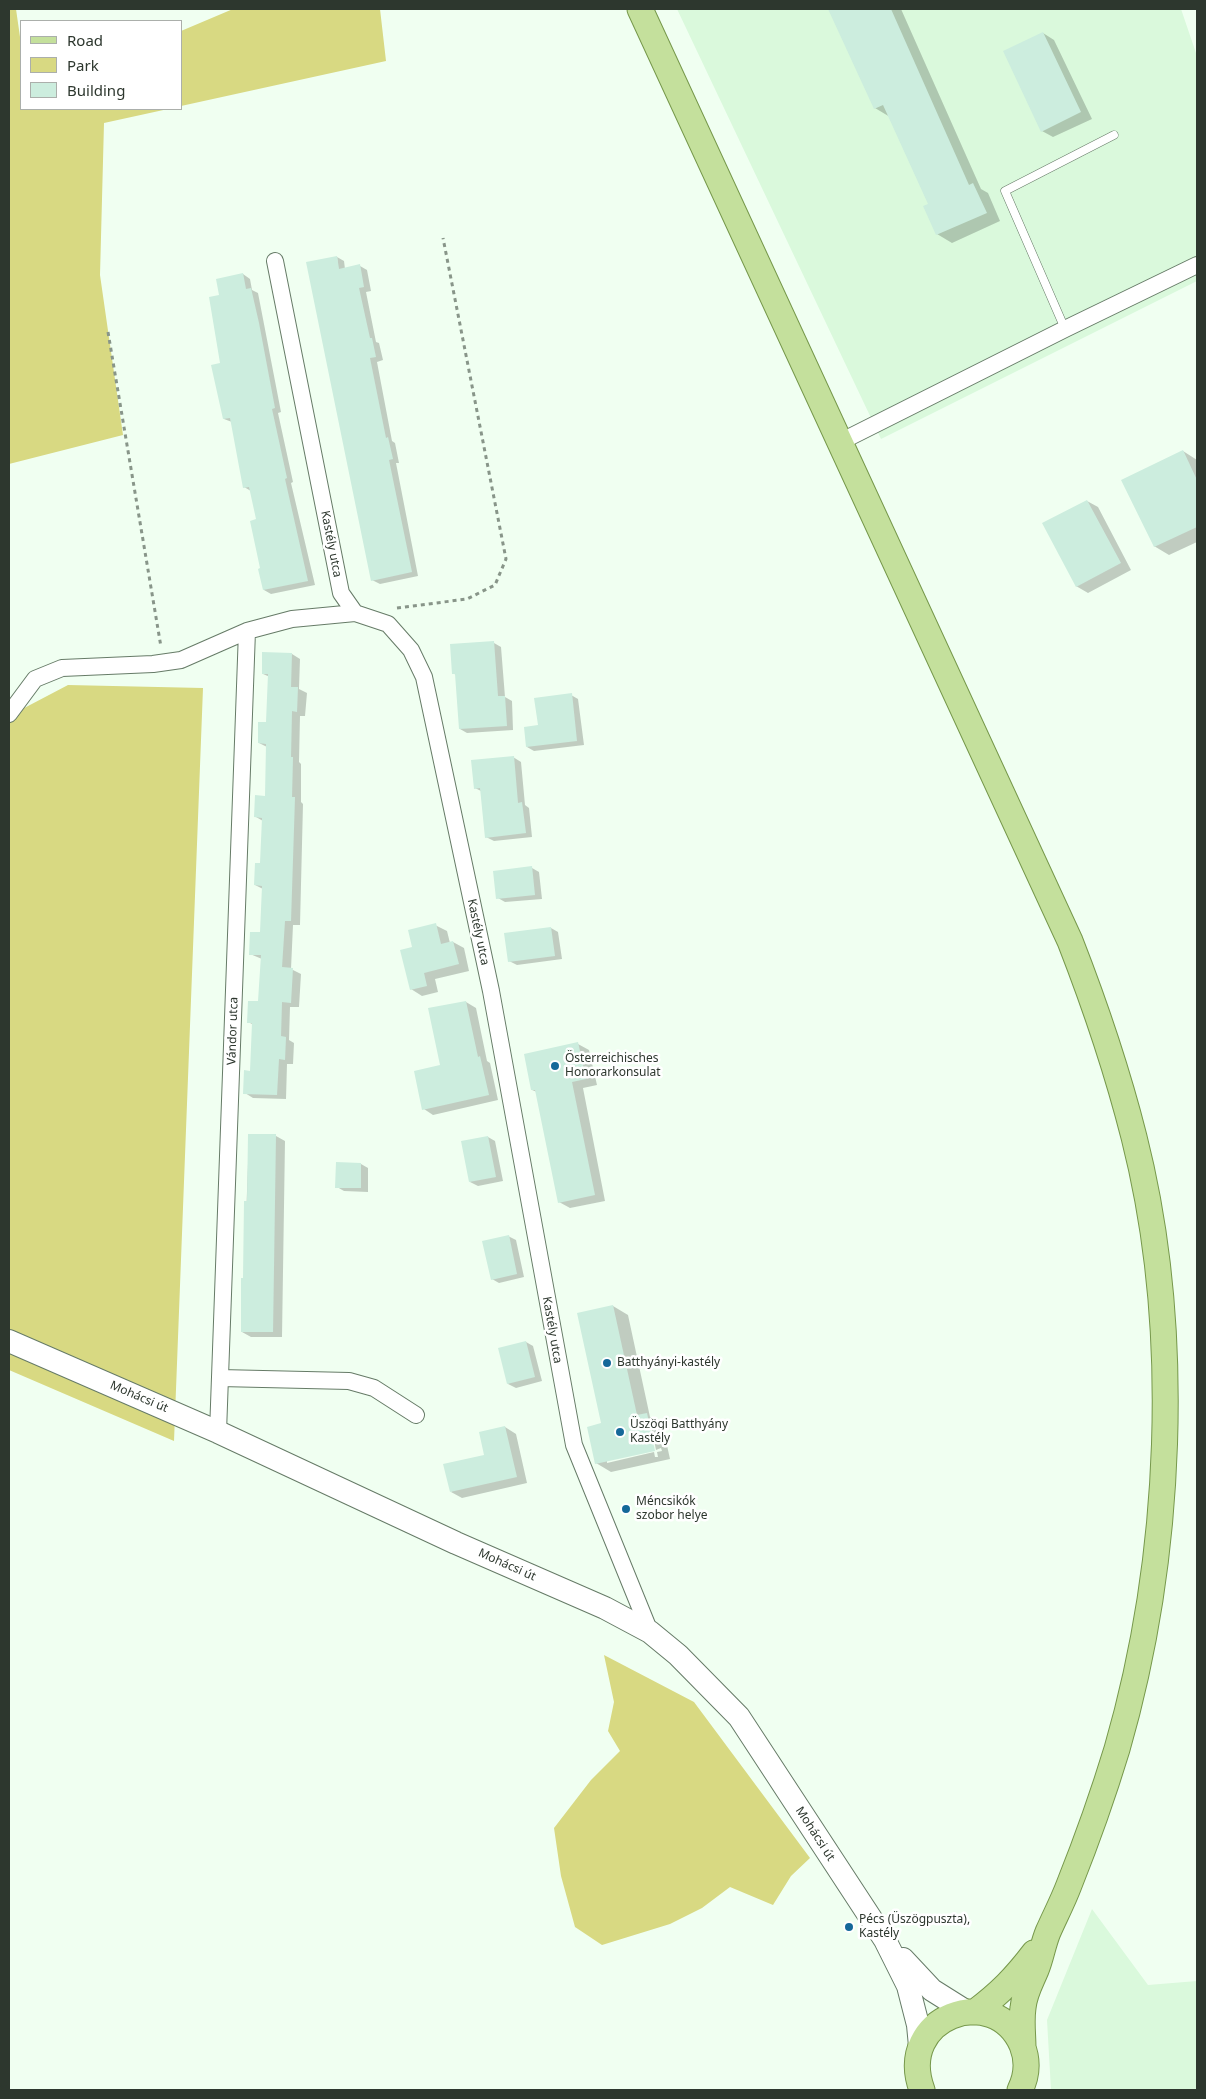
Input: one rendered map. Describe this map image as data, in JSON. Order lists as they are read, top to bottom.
{
  "streets": {
    "main road": ["Mohácsi út"],
    "street": ["Kastély utca", "Vándor utca"]
  },
  "crossings": [
    ["Kastély utca", "Mohácsi út"],
    ["Vándor utca", "Mohácsi út"]
  ],
  "places": [
    "Österreichisches Honorarkonsulat",
    "Batthyányi-kastély",
    "Üszögi Batthyány Kastély",
    "Méncsikók szobor helye",
    "Pécs (Üszögpuszta), Kastély"
  ],
  "legend": ["Road", "Park", "Building"]
}
